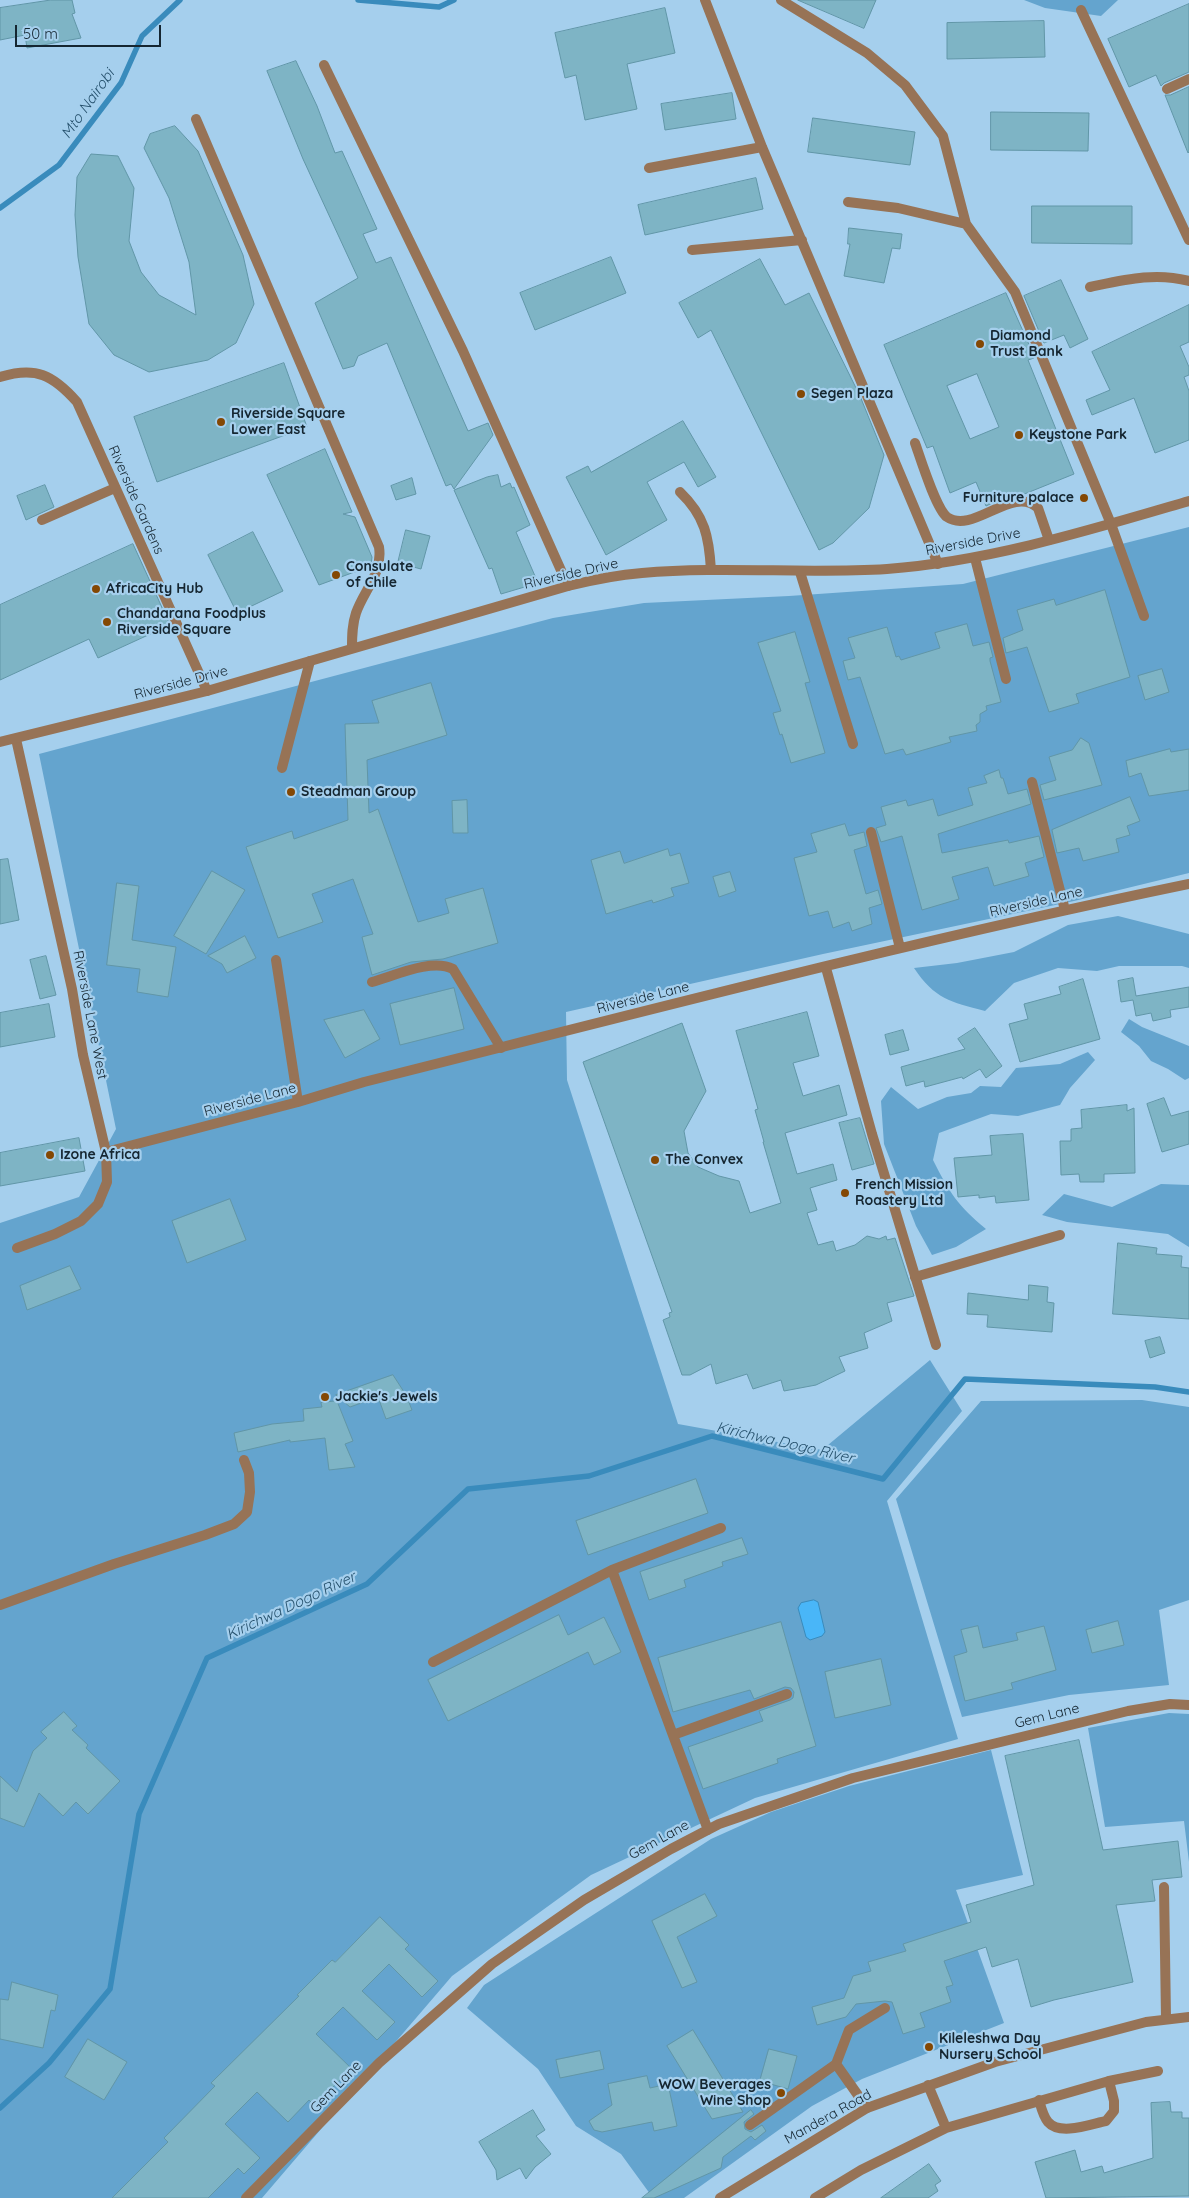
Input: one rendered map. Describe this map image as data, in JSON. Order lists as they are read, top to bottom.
{
  "streets": {
    "street": [
      "Riverside Gardens",
      "Riverside Drive",
      "Riverside Lane",
      "Riverside Lane West",
      "Gem Lane",
      "Mandera Road"
    ]
  },
  "crossings": [
    ["Riverside Gardens", "Riverside Drive"],
    ["Riverside Drive", "Riverside Lane West"],
    ["Riverside Lane", "Riverside Lane West"]
  ],
  "water": ["Mto Nairobi", "Kirichwa Dogo River"],
  "places": [
    "Diamond Trust Bank",
    "Segen Plaza",
    "Riverside Square Lower East",
    "Keystone Park",
    "Furniture palace",
    "Consulate of Chile",
    "AfricaCity Hub",
    "Chandarana Foodplus Riverside Square",
    "Steadman Group",
    "Izone Africa",
    "The Convex",
    "French Mission Roastery Ltd",
    "Jackie's Jewels",
    "Kileleshwa Day Nursery School",
    "WOW Beverages Wine Shop"
  ],
  "scale_bar": "50 m"
}
